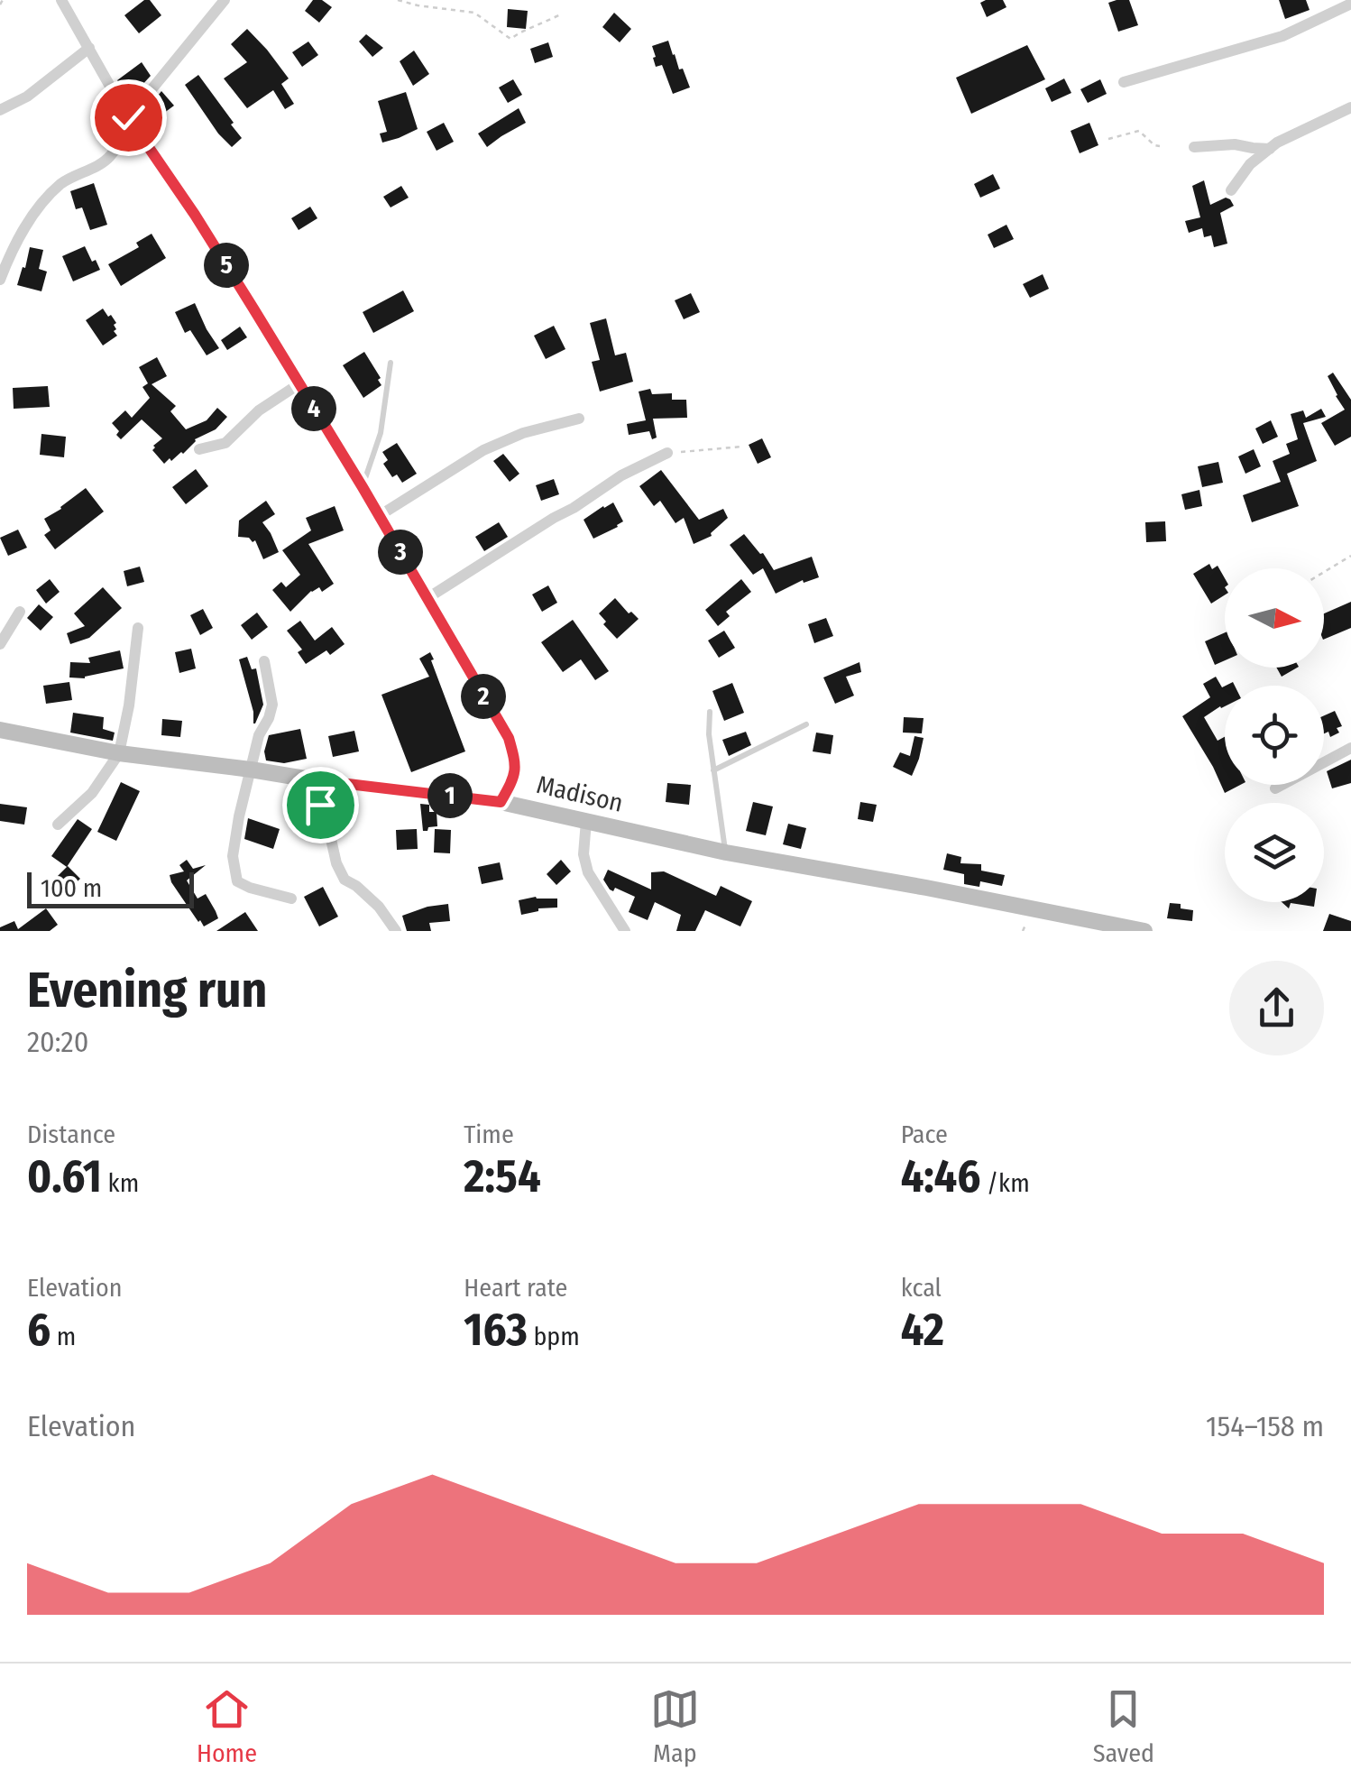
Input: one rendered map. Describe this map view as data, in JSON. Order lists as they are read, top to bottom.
{
  "streets": {
    "street": ["Madison"]
  },
  "scale_bar": "100 m",
  "north": "right",
  "page": {
    "pins": [
      "5",
      "4",
      "3",
      "2",
      "1"
    ],
    "scale": "100 m",
    "heading": ["Evening run", "20:20"],
    "stats": [
      ["Distance", "0.61 km"],
      ["Time", "2:54"],
      ["Pace", "4:46 /km"],
      ["Elevation", "6 m"],
      ["Heart rate", "163 bpm"],
      ["kcal", "42"]
    ],
    "chart": ["Elevation", "154–158 m"],
    "tabs": ["Home", "Map", "Saved"]
  }
}
